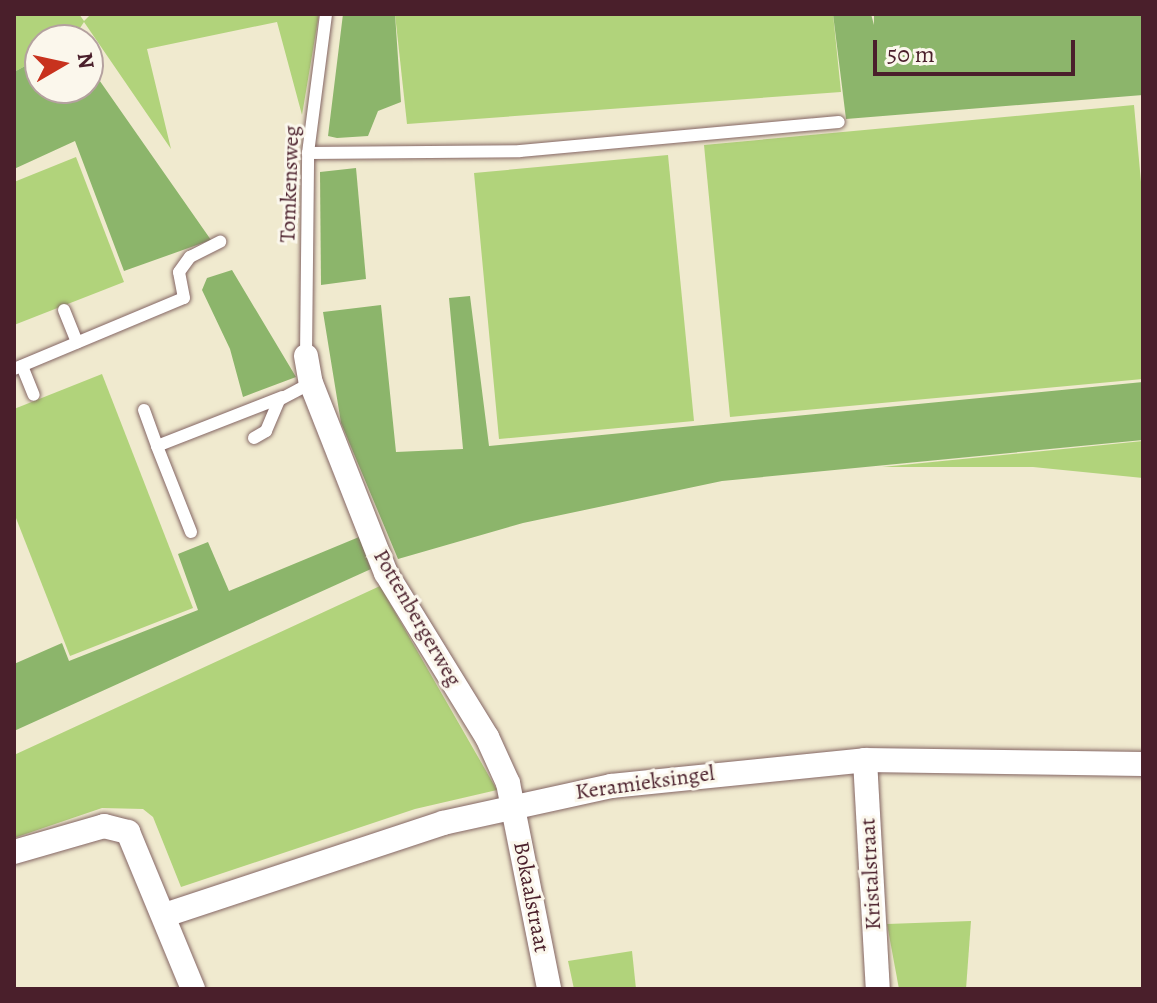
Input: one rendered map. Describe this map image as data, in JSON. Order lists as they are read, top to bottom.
{
  "streets": {
    "street": [
      "Pottenbergerweg",
      "Keramieksingel",
      "Kristalstraat",
      "Bokaalstraat"
    ],
    "lane": ["Tomkensweg"]
  },
  "crossings": [
    ["Tomkensweg", "Pottenbergerweg"],
    ["Pottenbergerweg", "Keramieksingel"],
    ["Pottenbergerweg", "Bokaalstraat"],
    ["Keramieksingel", "Kristalstraat"],
    ["Keramieksingel", "Bokaalstraat"]
  ],
  "scale_bar": "50 m",
  "north": "right"
}
